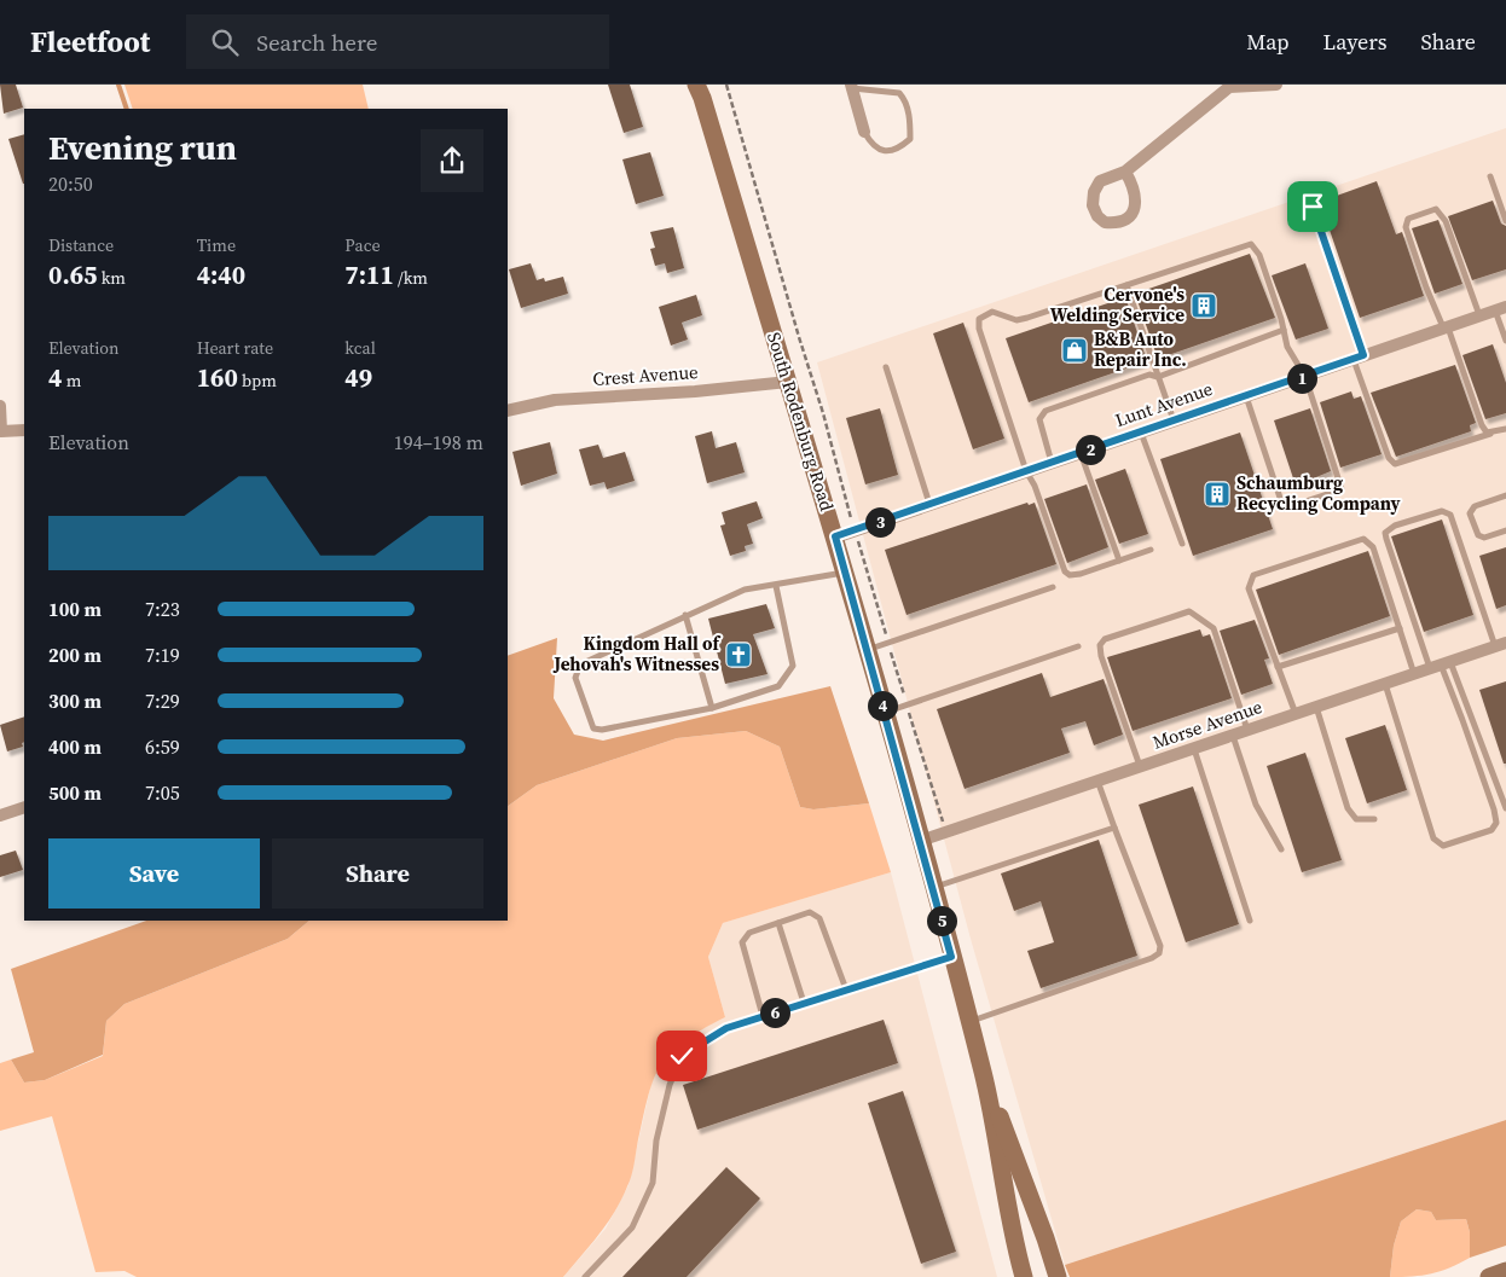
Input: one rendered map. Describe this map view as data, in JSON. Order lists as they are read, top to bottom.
{
  "streets": {
    "street": [
      "Crest Avenue",
      "Lunt Avenue",
      "South Rodenburg Road",
      "Morse Avenue"
    ]
  },
  "crossings": [
    ["Crest Avenue", "South Rodenburg Road"],
    ["Lunt Avenue", "South Rodenburg Road"],
    ["South Rodenburg Road", "Morse Avenue"]
  ],
  "places": {
    "building": ["Cervone's Welding Service", "Schaumburg Recycling Company"],
    "shop": ["B&B Auto Repair Inc."],
    "church": ["Kingdom Hall of Jehovah's Witnesses"]
  },
  "page": {
    "header": "Fleetfoot",
    "search": "Search here",
    "nav": ["Map", "Layers", "Share"],
    "heading": ["Evening run", "20:50"],
    "stats": [
      ["Distance", "0.65 km"],
      ["Time", "4:40"],
      ["Pace", "7:11 /km"],
      ["Elevation", "4 m"],
      ["Heart rate", "160 bpm"],
      ["kcal", "49"]
    ],
    "pins": [
      "1",
      "2",
      "3",
      "4",
      "5",
      "6"
    ],
    "chart": ["Elevation", "194–198 m"],
    "list": [
      {
        "name": "100 m",
        "note": "7:23"
      },
      {
        "name": "200 m",
        "note": "7:19"
      },
      {
        "name": "300 m",
        "note": "7:29"
      },
      {
        "name": "400 m",
        "note": "6:59"
      },
      {
        "name": "500 m",
        "note": "7:05"
      }
    ],
    "buttons": ["Save", "Share"]
  }
}
